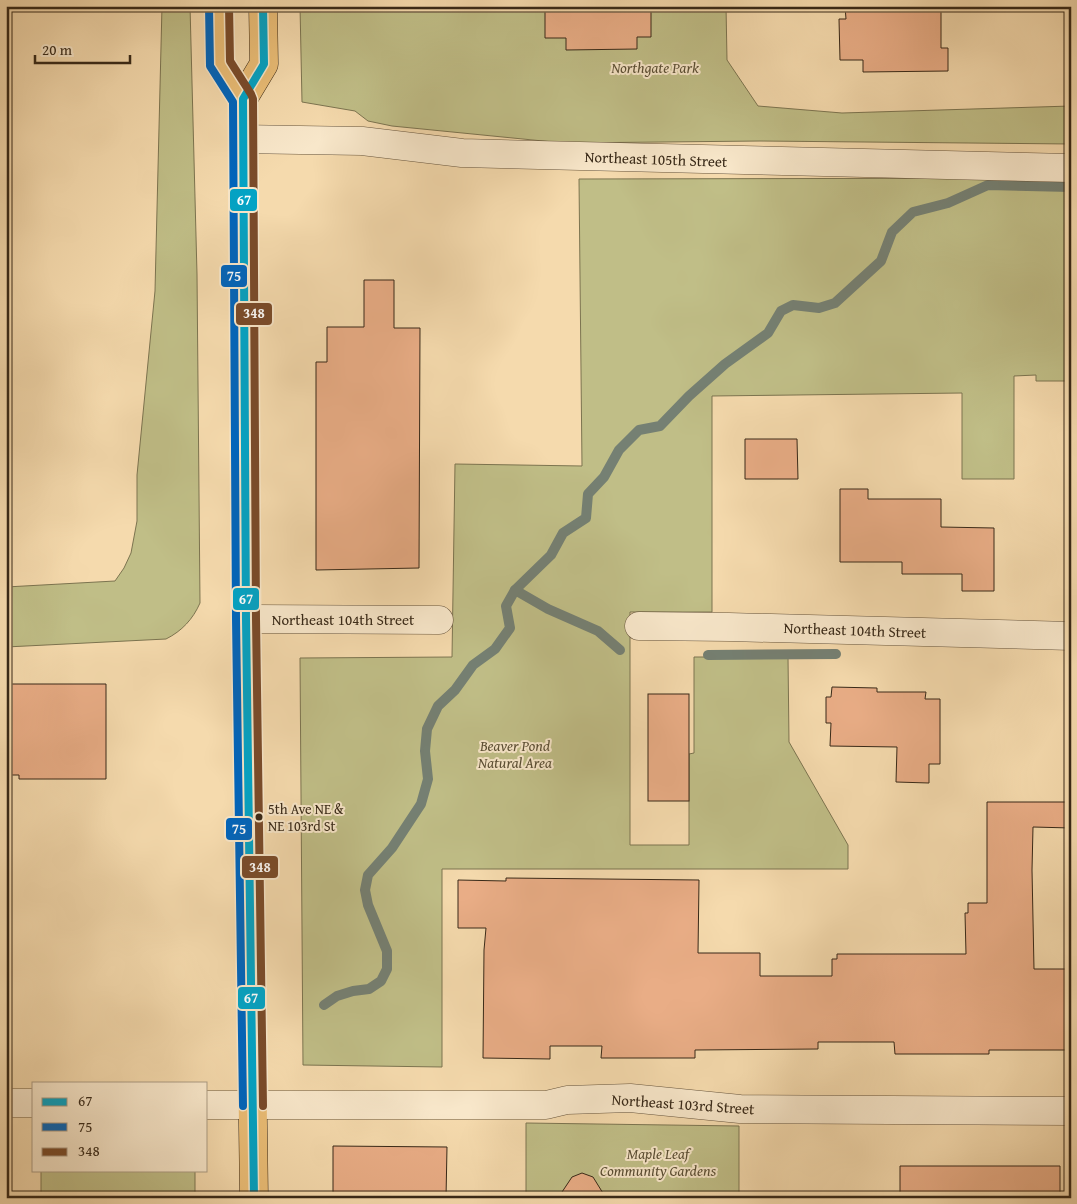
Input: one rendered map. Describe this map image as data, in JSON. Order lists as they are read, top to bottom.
{
  "streets": {
    "street": ["Northeast 105th Street", "Northeast 104th Street", "Northeast 103rd Street"]
  },
  "parks": ["Northgate Park", "Beaver Pond Natural Area", "Maple Leaf Community Gardens"],
  "places": ["5th Ave NE & NE 103rd St"],
  "lines": ["transit line 67", "transit line 75", "transit line 348"],
  "legend": ["67", "75", "348"],
  "scale_bar": "20 m"
}
